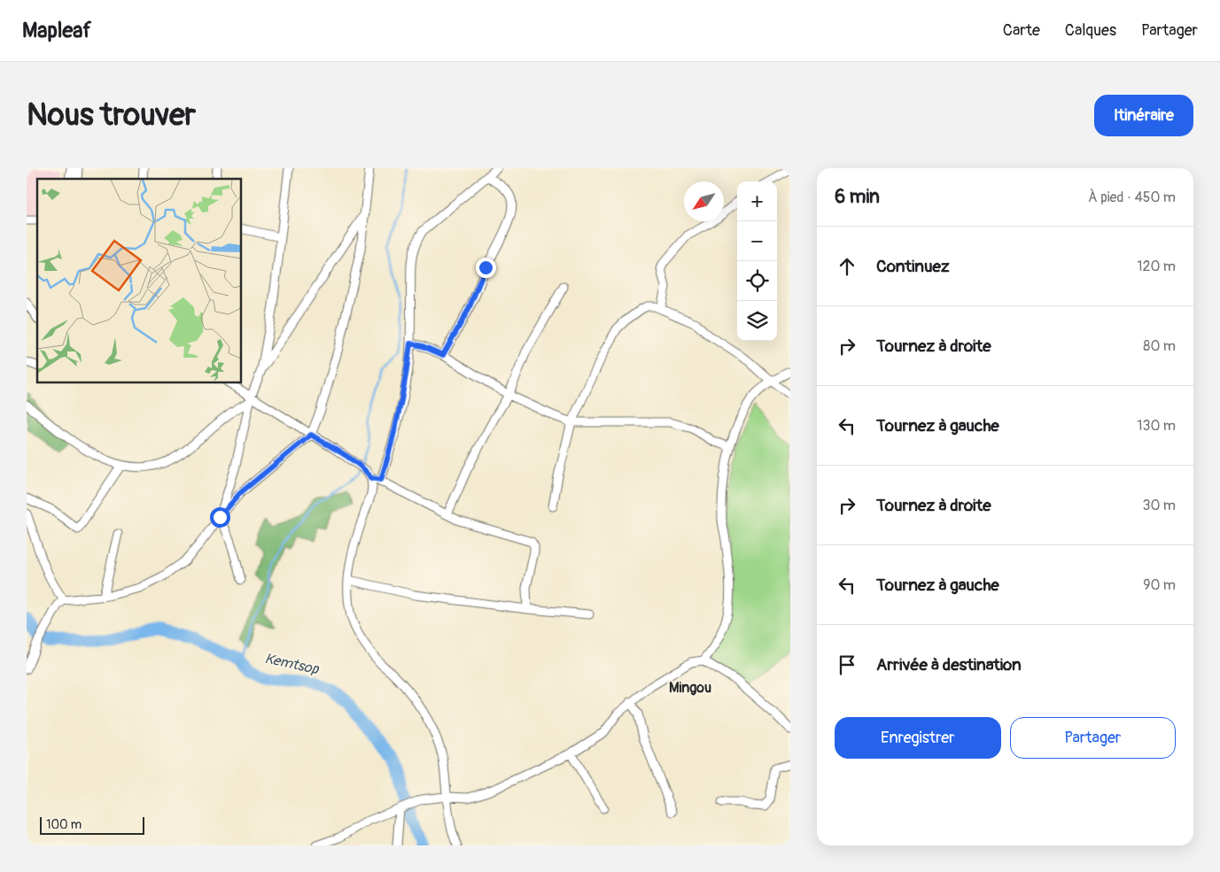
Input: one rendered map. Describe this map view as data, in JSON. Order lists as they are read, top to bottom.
{
  "districts": ["Mingou"],
  "water": ["Kemtsop"],
  "scale_bar": "100 m",
  "north": "bottom left",
  "page": {
    "header": "Mapleaf",
    "nav": ["Carte", "Calques", "Partager"],
    "buttons": [
      "Itinéraire",
      ["Enregistrer", "Partager"]
    ],
    "title": "Nous trouver",
    "heading": ["6 min", "À pied · 450 m"],
    "map_buttons": ["+", "−"],
    "list": [
      ["Continuez", "120 m"],
      ["Tournez à droite", "80 m"],
      ["Tournez à gauche", "130 m"],
      ["Tournez à droite", "30 m"],
      ["Tournez à gauche", "90 m"],
      "Arrivée à destination"
    ],
    "scale": "100 m"
  }
}
